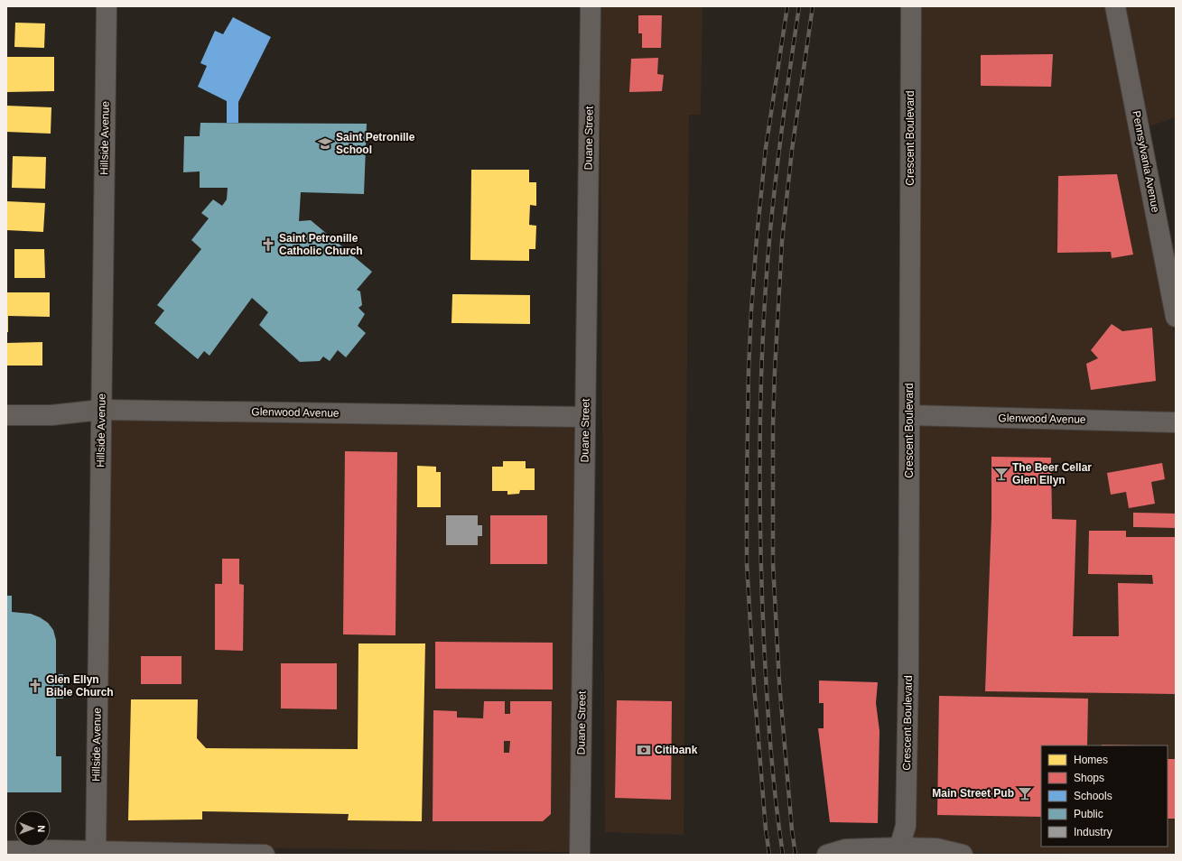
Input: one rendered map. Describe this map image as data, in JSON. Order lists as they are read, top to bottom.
{
  "streets": {
    "street": [
      "Hillside Avenue",
      "Duane Street",
      "Crescent Boulevard",
      "Pennsylvania Avenue",
      "Glenwood Avenue"
    ]
  },
  "crossings": [
    ["Hillside Avenue", "Glenwood Avenue"],
    ["Duane Street", "Glenwood Avenue"],
    ["Crescent Boulevard", "Glenwood Avenue"]
  ],
  "places": {
    "school or university": ["Saint Petronille School"],
    "church": ["Saint Petronille Catholic Church", "Glen Ellyn Bible Church"],
    "bar": ["The Beer Cellar Glen Ellyn", "Main Street Pub"],
    "bank": ["Citibank"]
  },
  "legend": [
    "Homes",
    "Shops",
    "Schools",
    "Public",
    "Industry"
  ],
  "north": "right"
}
